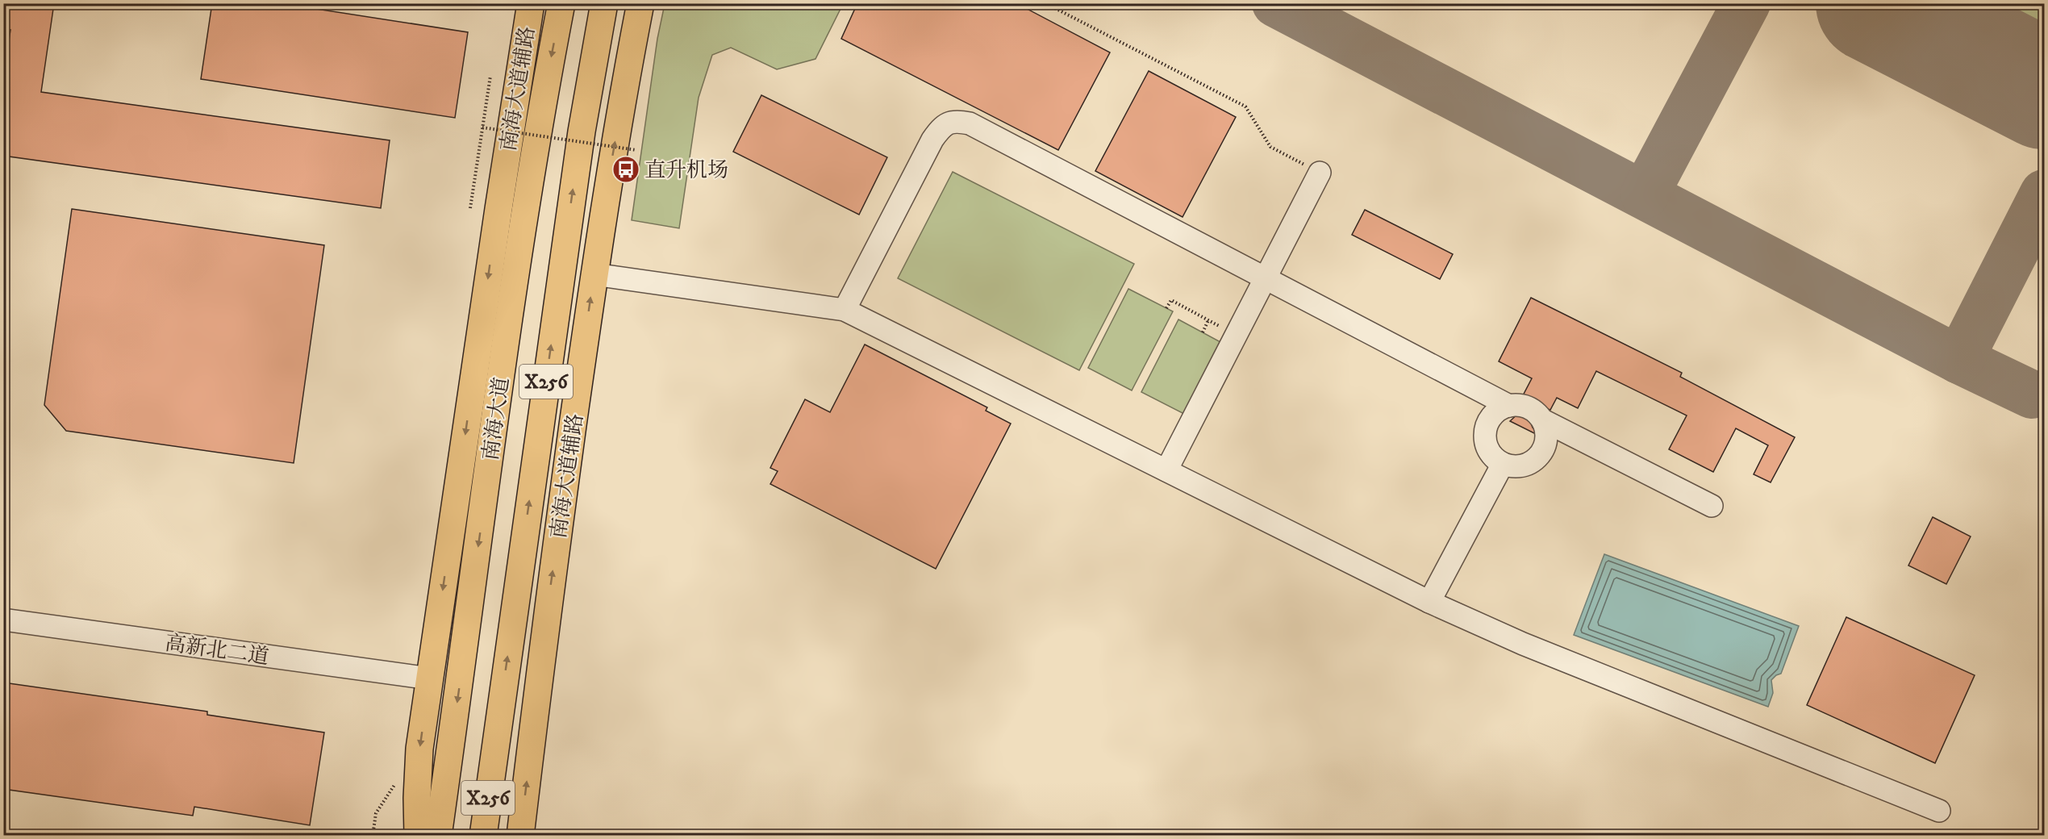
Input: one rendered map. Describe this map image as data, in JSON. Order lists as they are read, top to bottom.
{
  "streets": {
    "main road": ["南海大道辅路", "X256", "南海大道"],
    "street": ["高新北二道"]
  },
  "crossings": [
    ["南海大道辅路", "高新北二道"]
  ],
  "places": {
    "bus stop": ["直升机场"]
  }
}
